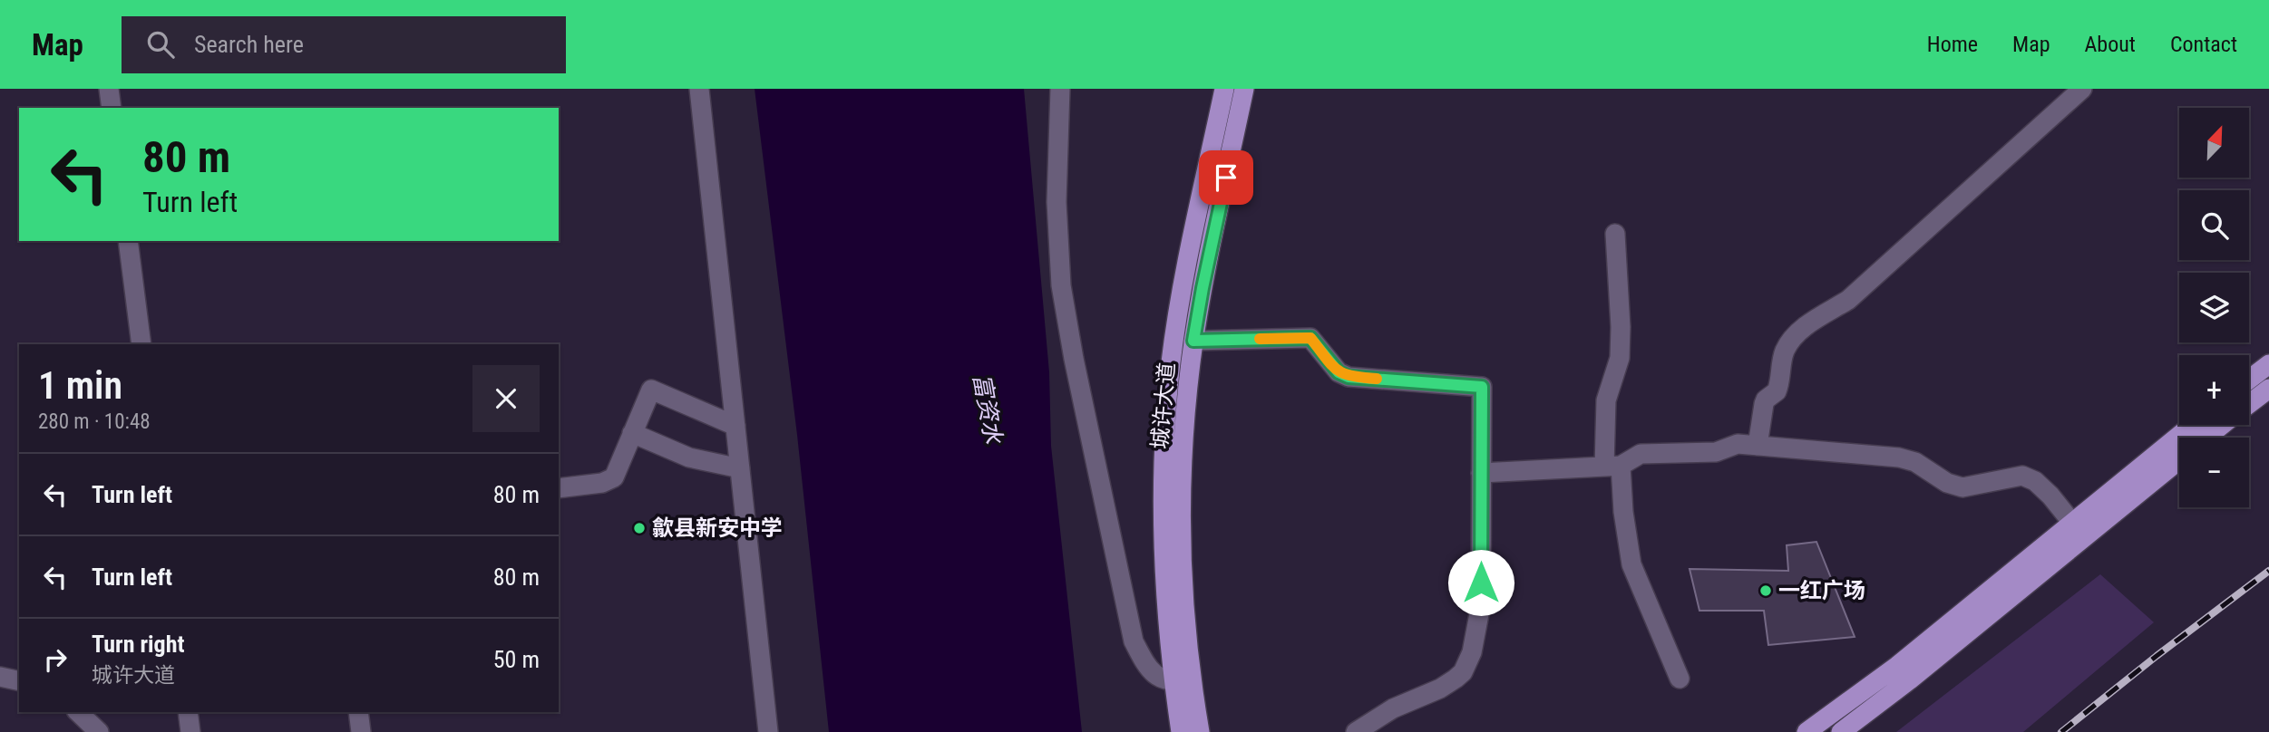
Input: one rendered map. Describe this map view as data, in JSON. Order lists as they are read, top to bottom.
{
  "streets": {
    "main road": ["城许大道"]
  },
  "water": ["富资水"],
  "places": ["歙县新安中学", "一红广场"],
  "north": "top right",
  "page": {
    "header": "Map",
    "search": "Search here",
    "nav": [
      "Home",
      "Map",
      "About",
      "Contact"
    ],
    "map_buttons": ["+", "−"],
    "turn": ["80 m", "Turn left"],
    "heading": ["1 min", "280 m · 10:48"],
    "list": [
      {
        "name": "Turn left",
        "value": "80 m"
      },
      {
        "name": "Turn left",
        "value": "80 m"
      },
      {
        "name": "Turn right",
        "note": "城许大道",
        "value": "50 m"
      }
    ]
  }
}
